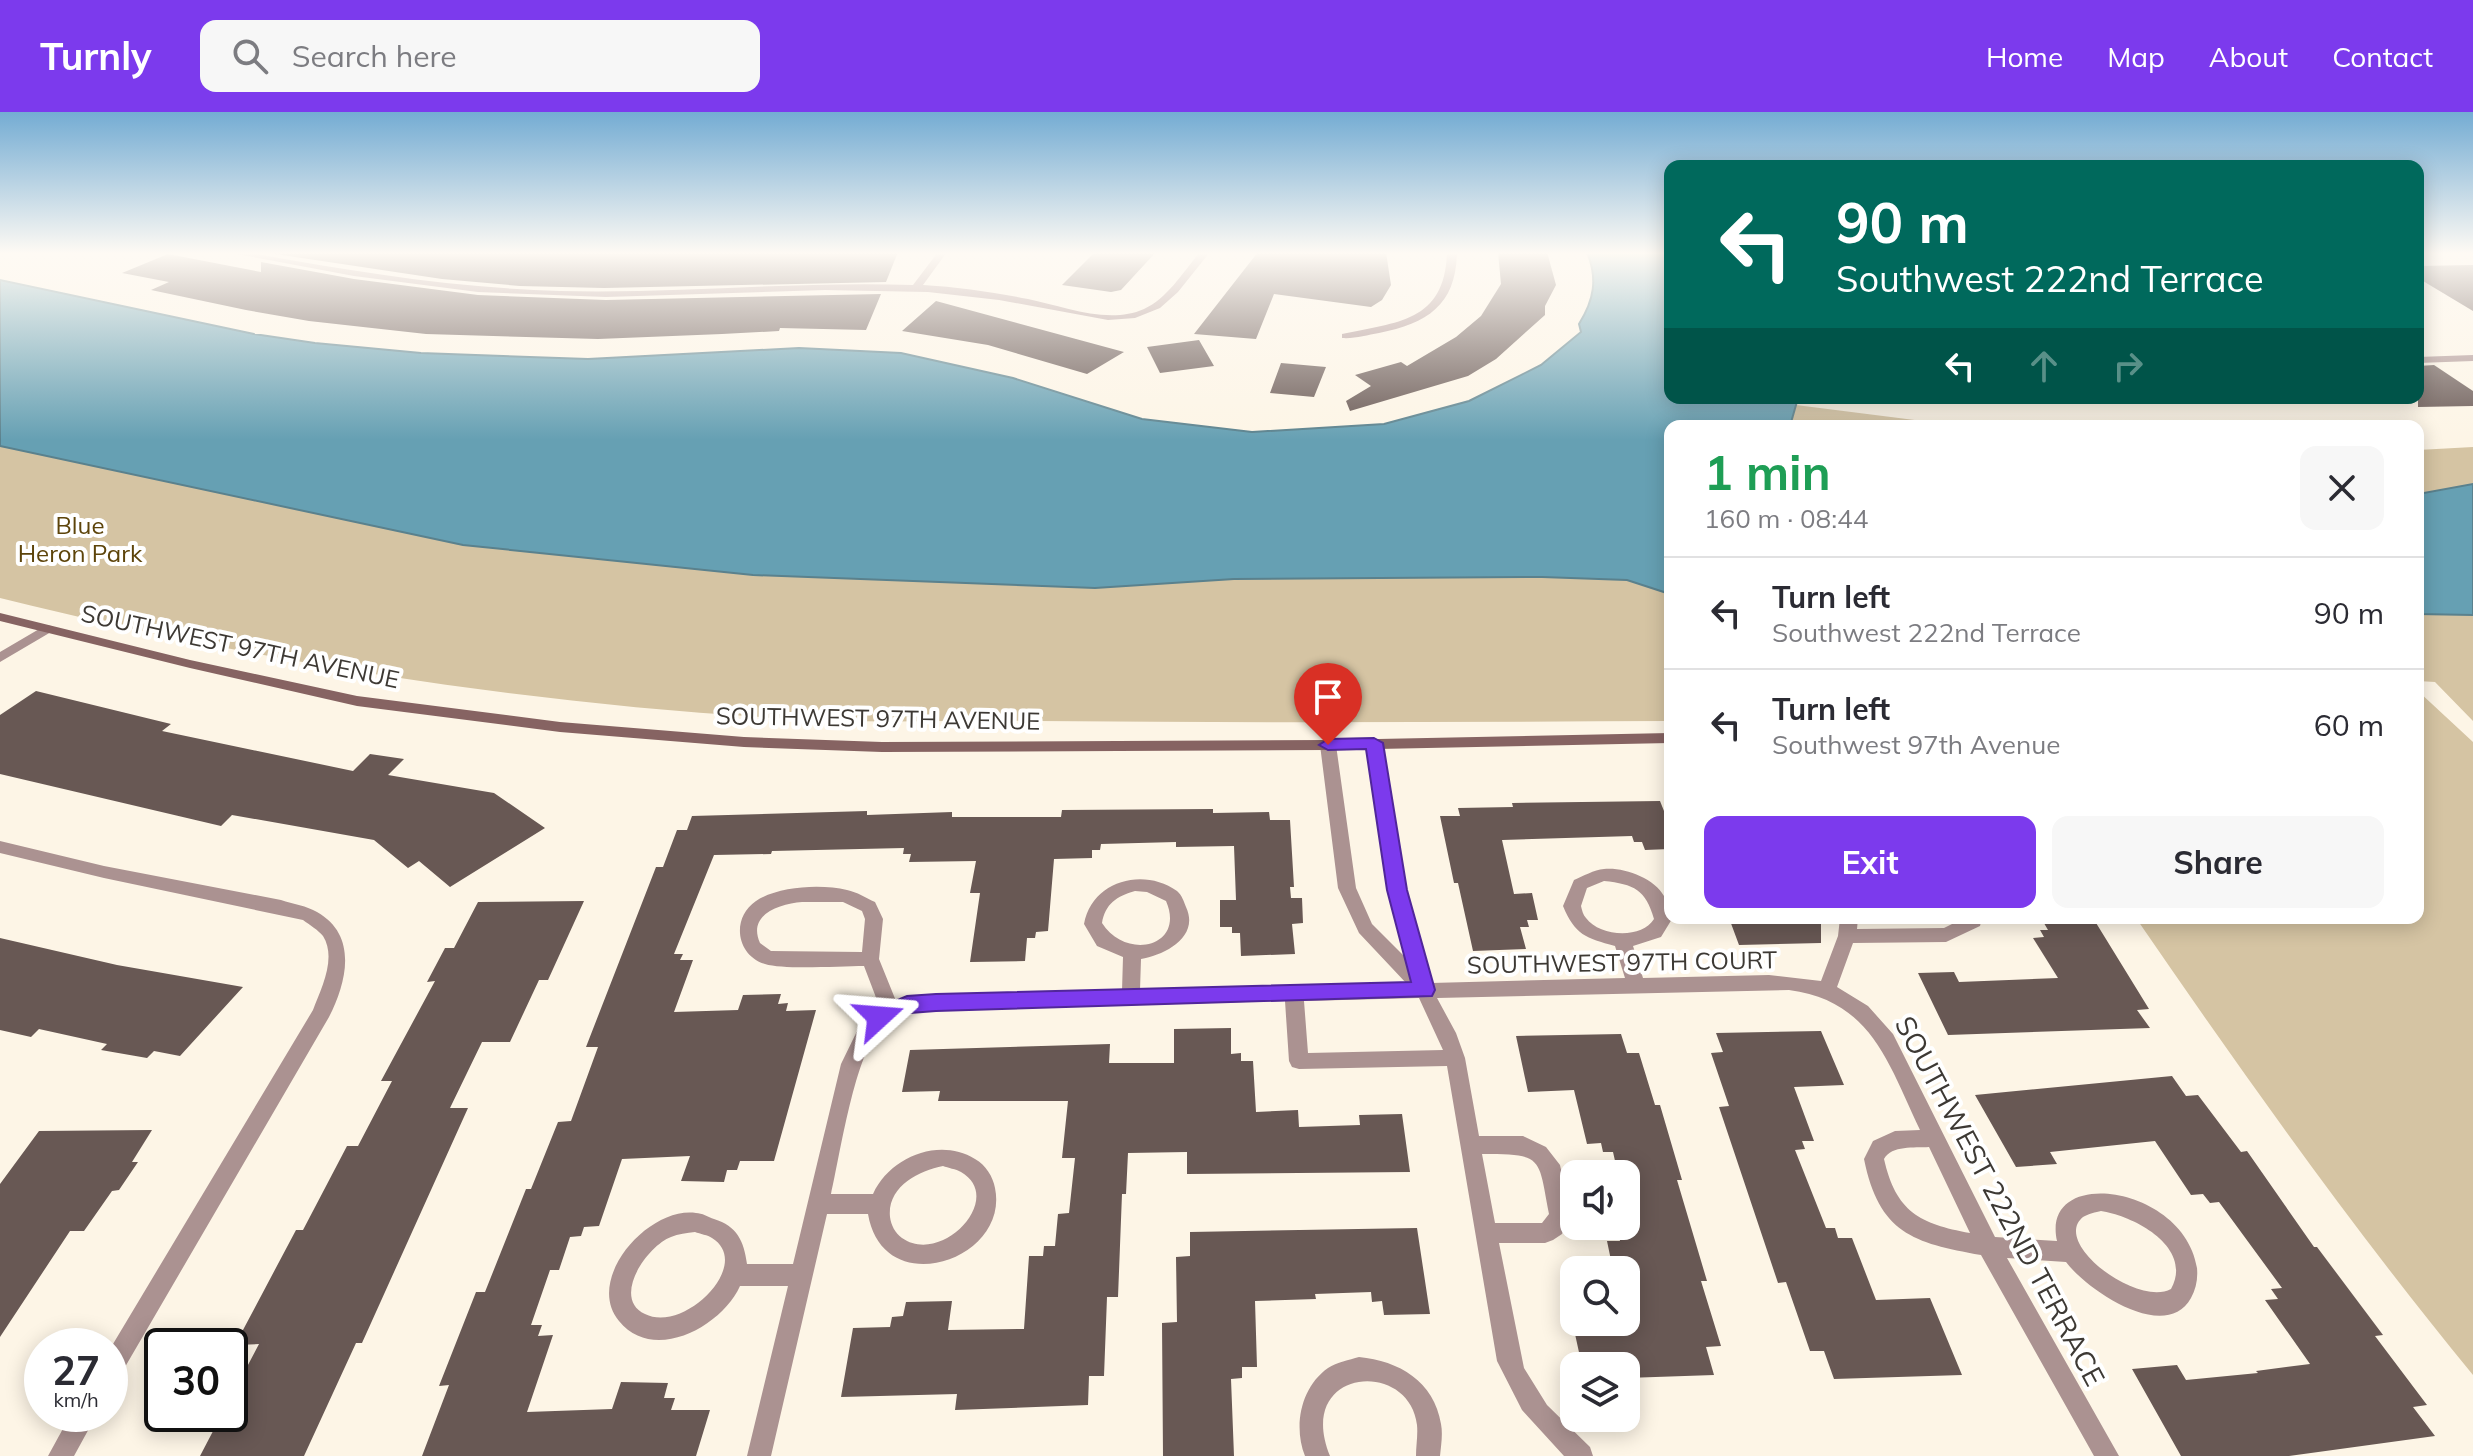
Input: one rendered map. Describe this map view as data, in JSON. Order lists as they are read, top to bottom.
{
  "streets": {
    "street": ["SOUTHWEST 97TH AVENUE", "SOUTHWEST 97TH COURT", "SOUTHWEST 222ND TERRACE"]
  },
  "crossings": [
    ["SOUTHWEST 97TH COURT", "SOUTHWEST 222ND TERRACE"]
  ],
  "parks": ["Blue Heron Park"],
  "page": {
    "header": "Turnly",
    "search": "Search here",
    "nav": [
      "Home",
      "Map",
      "About",
      "Contact"
    ],
    "turn": ["90 m", "Southwest 222nd Terrace"],
    "heading": ["1 min", "160 m · 08:44"],
    "list": [
      {
        "name": "Turn left",
        "note": "Southwest 222nd Terrace",
        "value": "90 m"
      },
      {
        "name": "Turn left",
        "note": "Southwest 97th Avenue",
        "value": "60 m"
      }
    ],
    "buttons": ["Exit", "Share"],
    "speed": "27 km/h",
    "limit": "30"
  }
}
